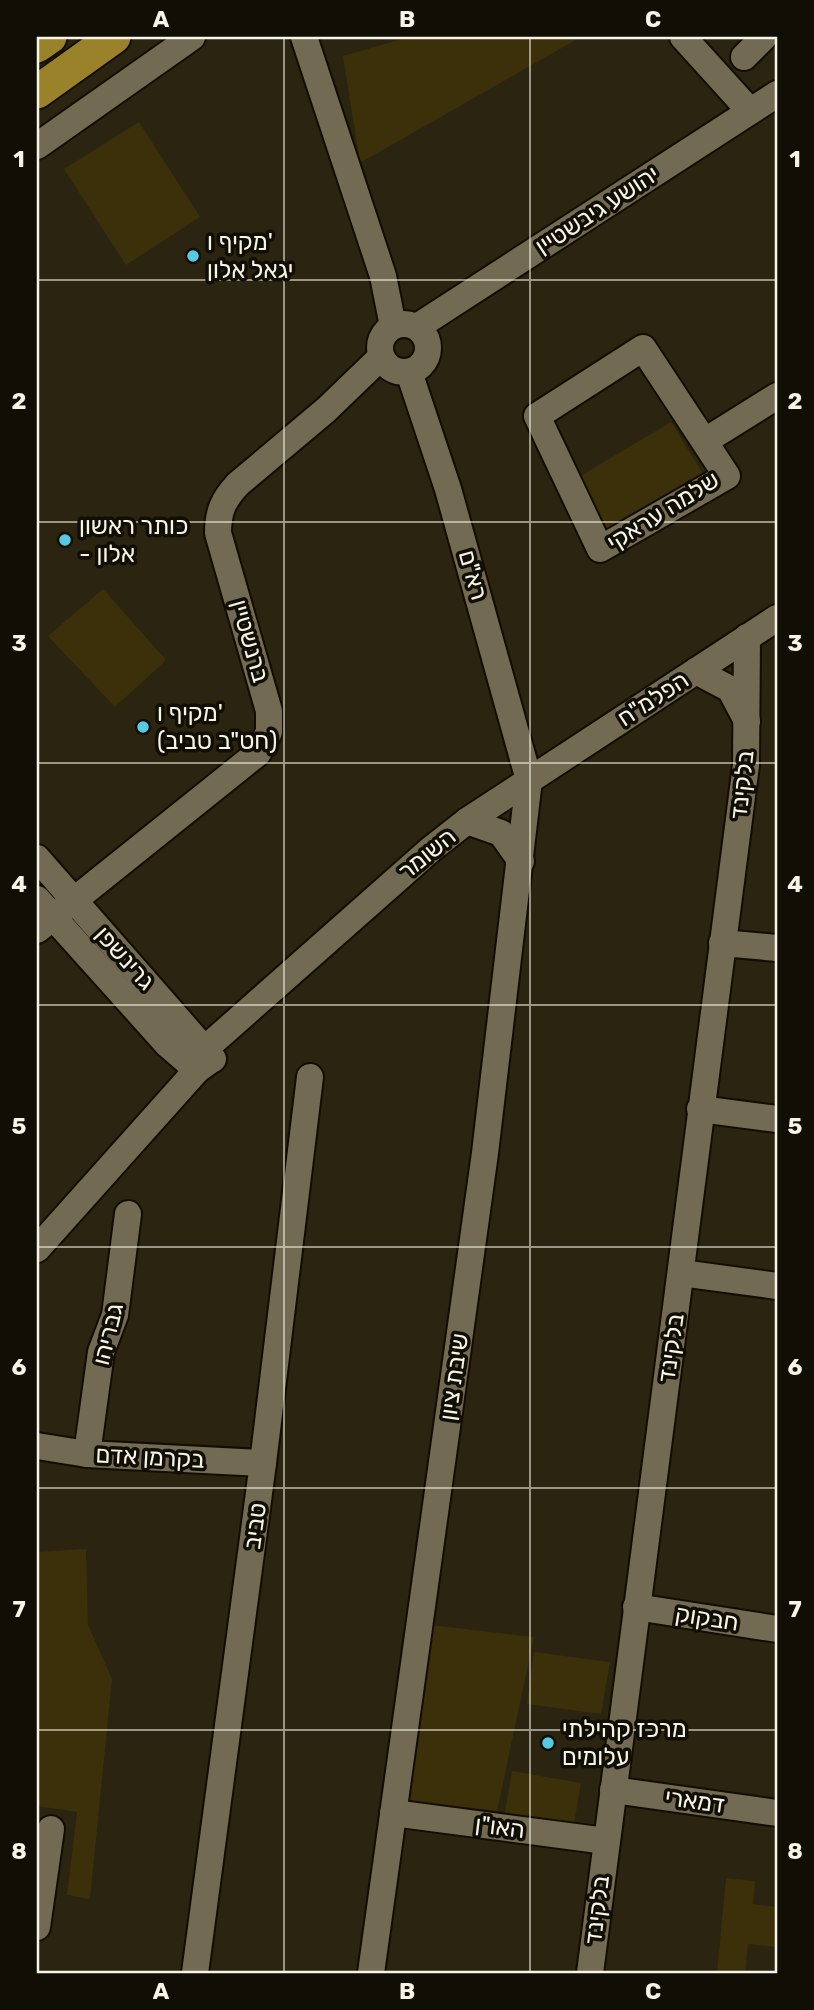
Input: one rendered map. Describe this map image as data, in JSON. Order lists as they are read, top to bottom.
{
  "streets": {
    "street": [
      "יהושע גיבשטיין",
      "שלמה עראקי",
      "רא\"ם",
      "ברנשטיין",
      "הפלמ\"ח",
      "בלקינד",
      "השומר",
      "גרינשפן",
      "גבריהו",
      "שיבת ציון",
      "בקרמן אדם",
      "טביב",
      "חבקוק",
      "דמארי",
      "האו\"ן"
    ]
  },
  "crossings": [
    ["יהושע גיבשטיין", "רא\"ם"],
    ["יהושע גיבשטיין", "ברנשטיין"],
    ["רא\"ם", "ברנשטיין"],
    ["רא\"ם", "הפלמ\"ח"],
    ["רא\"ם", "השומר"],
    ["רא\"ם", "שיבת ציון"],
    ["ברנשטיין", "גרינשפן"],
    ["הפלמ\"ח", "בלקינד"],
    ["הפלמ\"ח", "השומר"],
    ["הפלמ\"ח", "שיבת ציון"],
    ["בלקינד", "חבקוק"],
    ["בלקינד", "דמארי"],
    ["בלקינד", "האו\"ן"],
    ["השומר", "גרינשפן"],
    ["השומר", "שיבת ציון"],
    ["גבריהו", "בקרמן אדם"],
    ["שיבת ציון", "האו\"ן"],
    ["בקרמן אדם", "טביב"]
  ],
  "places": [
    "מקיף ו' יגאל אלון",
    "כותר ראשון - אלון",
    "מקיף ו' (חט\"ב טביב)",
    "מרכז קהילתי עלומים"
  ],
  "grid": {
    "columns": ["A", "B", "C"],
    "rows": [
      "1",
      "2",
      "3",
      "4",
      "5",
      "6",
      "7",
      "8"
    ]
  }
}
